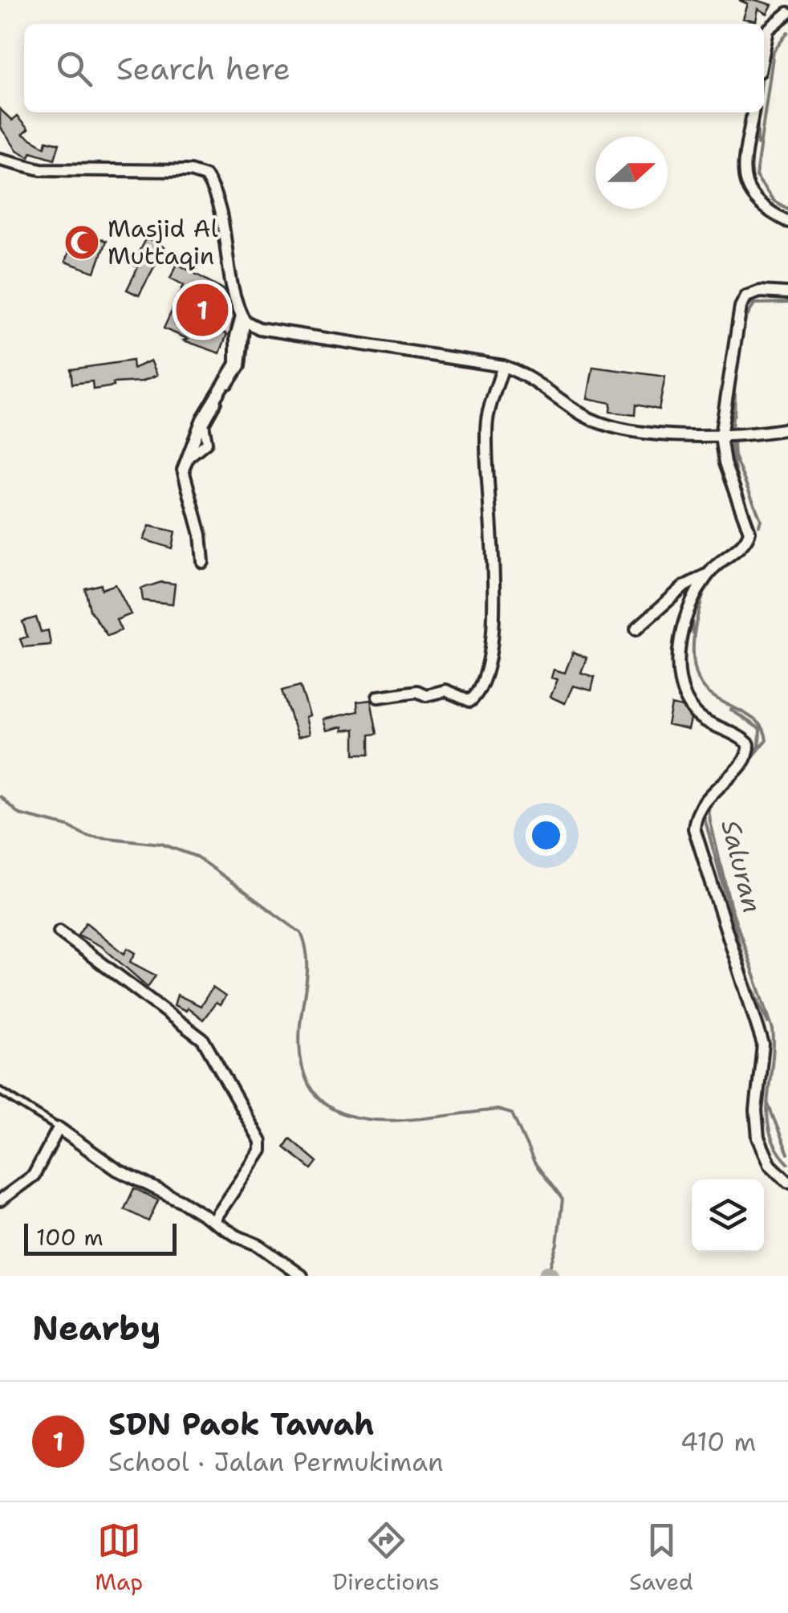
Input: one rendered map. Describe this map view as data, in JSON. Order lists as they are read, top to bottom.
{
  "water": ["Saluran"],
  "places": {
    "mosque": ["Masjid Al Muttaqin"]
  },
  "scale_bar": "100 m",
  "north": "right",
  "page": {
    "search": "Search here",
    "pins": "1",
    "scale": "100 m",
    "heading": "Nearby",
    "list": [
      {
        "mark": "1",
        "name": "SDN Paok Tawah",
        "note": "School · Jalan Permukiman",
        "value": "410 m"
      }
    ],
    "nav": ["Map", "Directions", "Saved"]
  }
}
